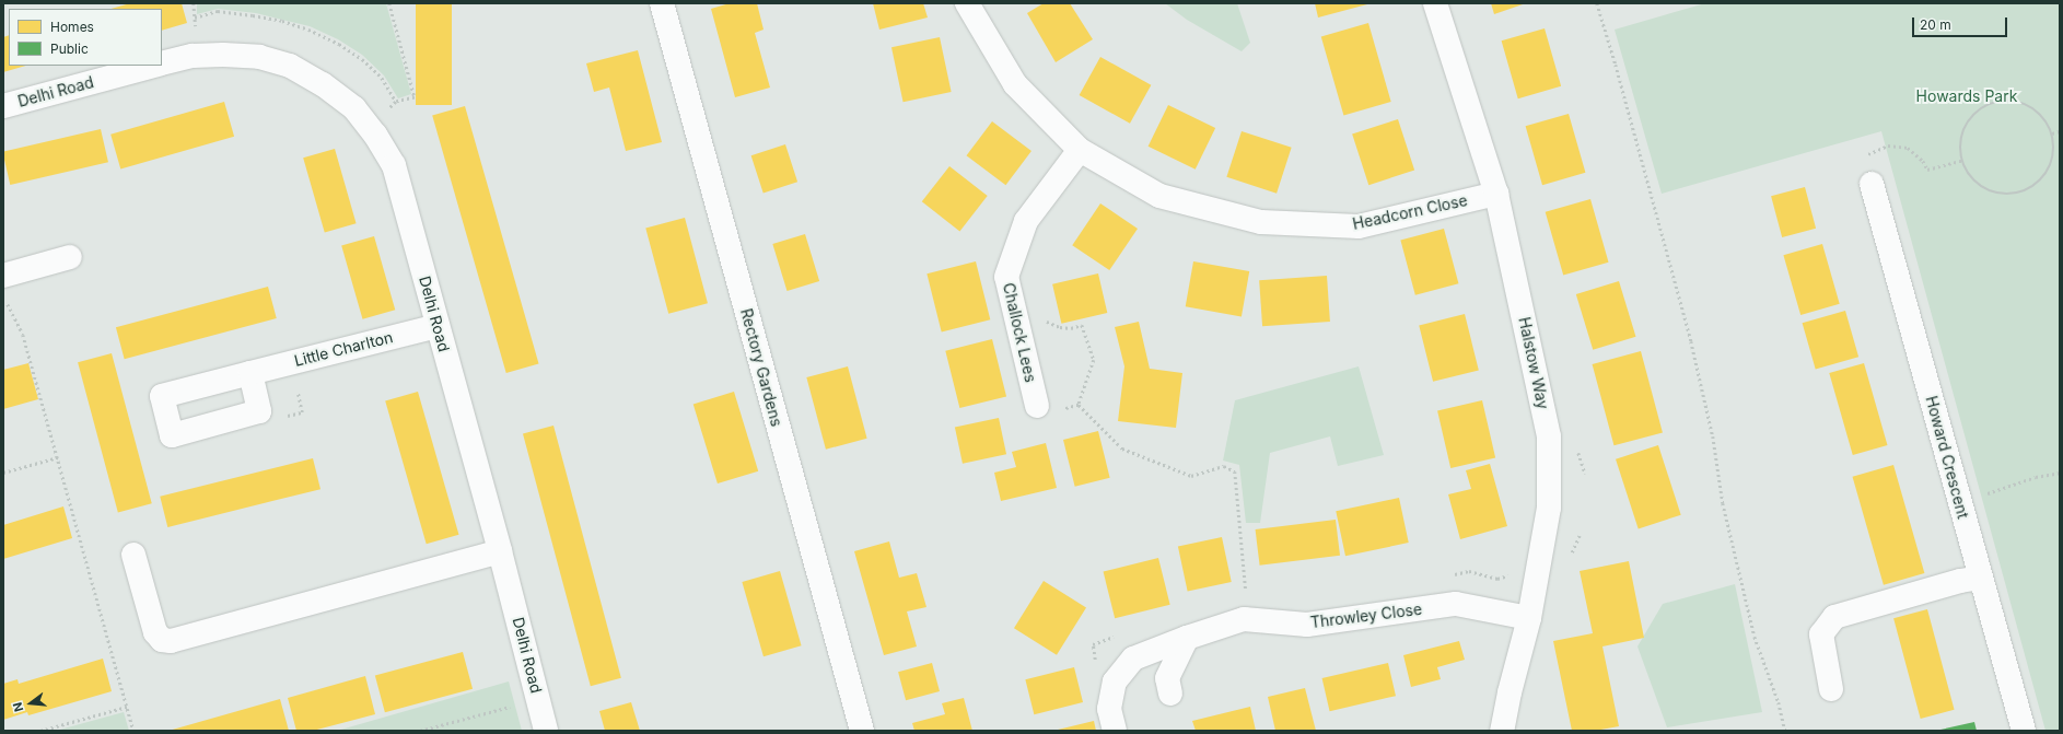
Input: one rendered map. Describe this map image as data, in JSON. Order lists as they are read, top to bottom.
{
  "streets": {
    "street": [
      "Delhi Road",
      "Headcorn Close",
      "Challock Lees",
      "Little Charlton",
      "Halstow Way",
      "Rectory Gardens",
      "Howard Crescent",
      "Throwley Close"
    ]
  },
  "crossings": [
    ["Delhi Road", "Little Charlton"],
    ["Headcorn Close", "Challock Lees"],
    ["Headcorn Close", "Halstow Way"],
    ["Halstow Way", "Throwley Close"]
  ],
  "parks": ["Howards Park"],
  "legend": ["Homes", "Public"],
  "scale_bar": "20 m",
  "north": "left"
}
